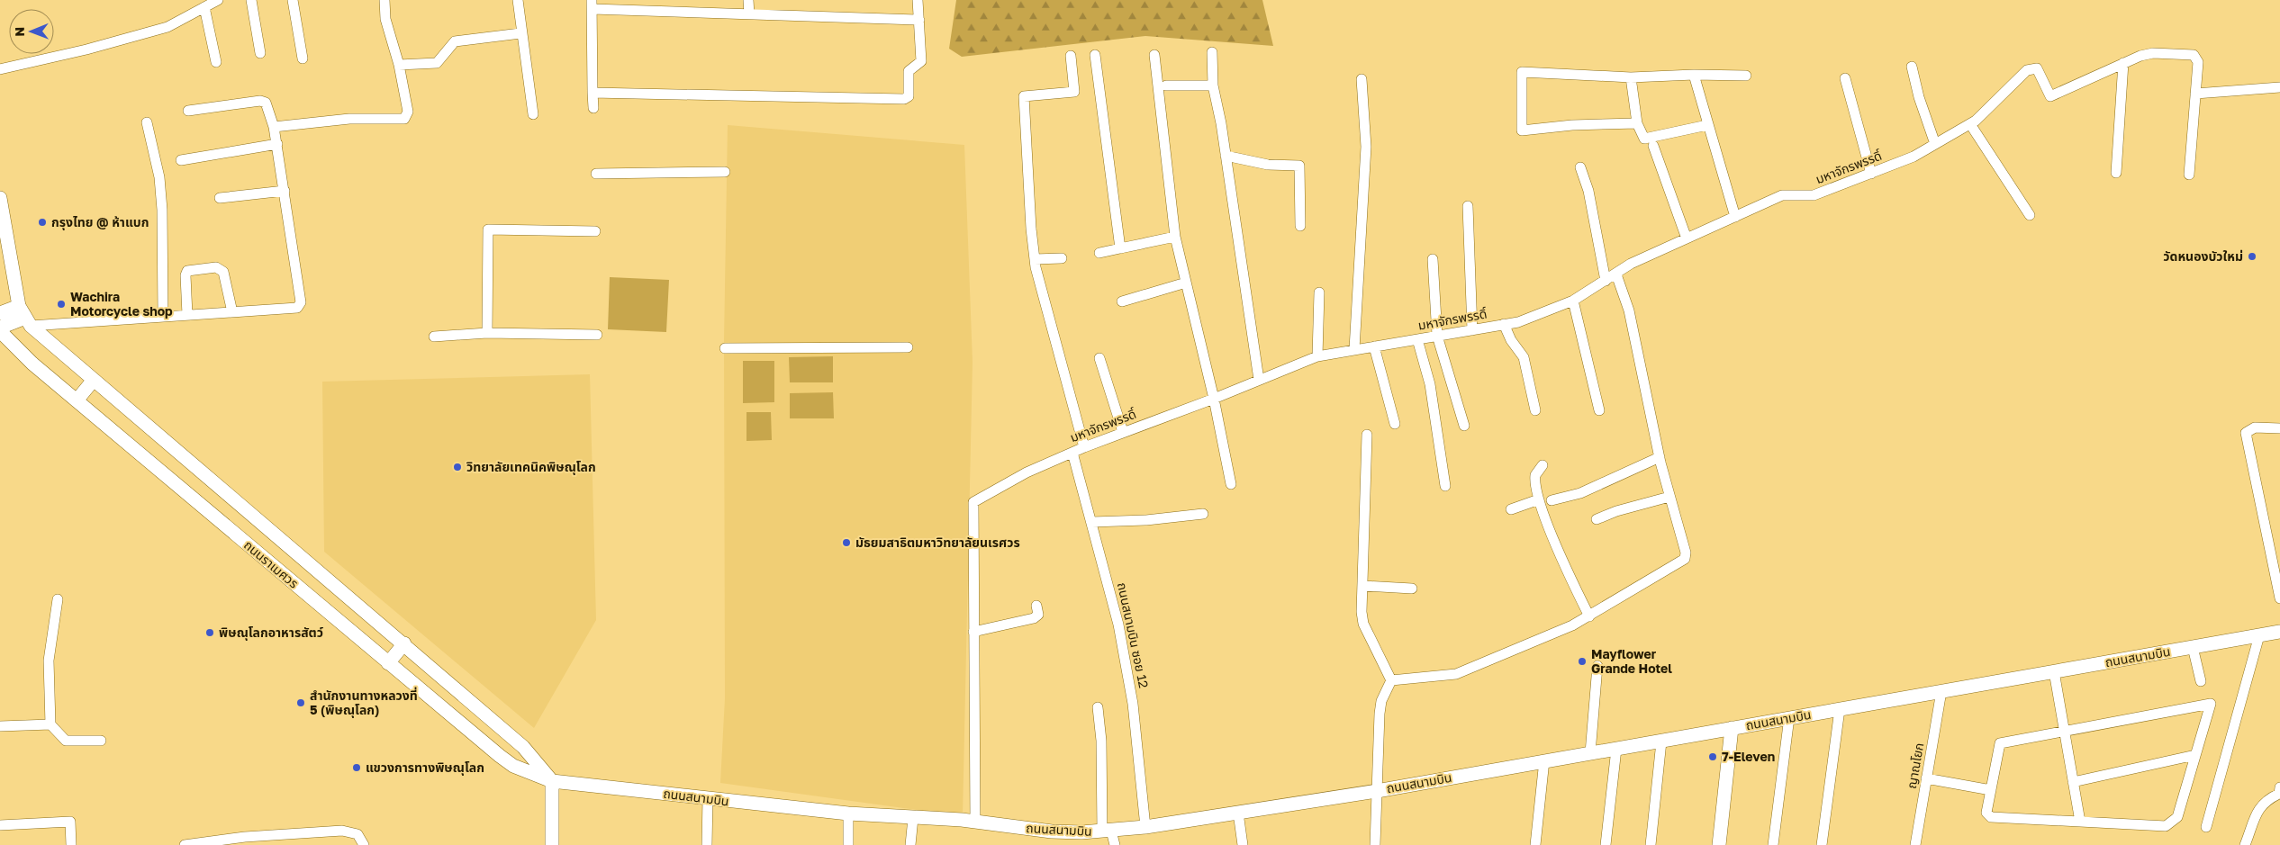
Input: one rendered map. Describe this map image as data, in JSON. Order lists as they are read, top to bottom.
{
  "streets": {
    "street": [
      "มหาจักรพรรดิ์",
      "ถนนราเมศวร",
      "ถนนสนามบิน ซอย 12",
      "ถนนสนามบิน",
      "ญาณโยก"
    ]
  },
  "crossings": [
    ["มหาจักรพรรดิ์", "ถนนสนามบิน ซอย 12"],
    ["มหาจักรพรรดิ์", "ถนนสนามบิน"],
    ["ถนนราเมศวร", "ถนนสนามบิน"],
    ["ถนนสนามบิน ซอย 12", "ถนนสนามบิน"],
    ["ถนนสนามบิน", "ญาณโยก"]
  ],
  "places": [
    "กรุงไทย @ ห้าแบก",
    "วัดหนองบัวใหม่",
    "Wachira Motorcycle shop",
    "วิทยาลัยเทคนิคพิษณุโลก",
    "มัธยมสาธิตมหาวิทยาลัยนเรศวร",
    "พิษณุโลกอาหารสัตว์",
    "Mayflower Grande Hotel",
    "สำนักงานทางหลวงที่ 5 (พิษณุโลก)",
    "7-Eleven",
    "แขวงการทางพิษณุโลก"
  ],
  "north": "left"
}
